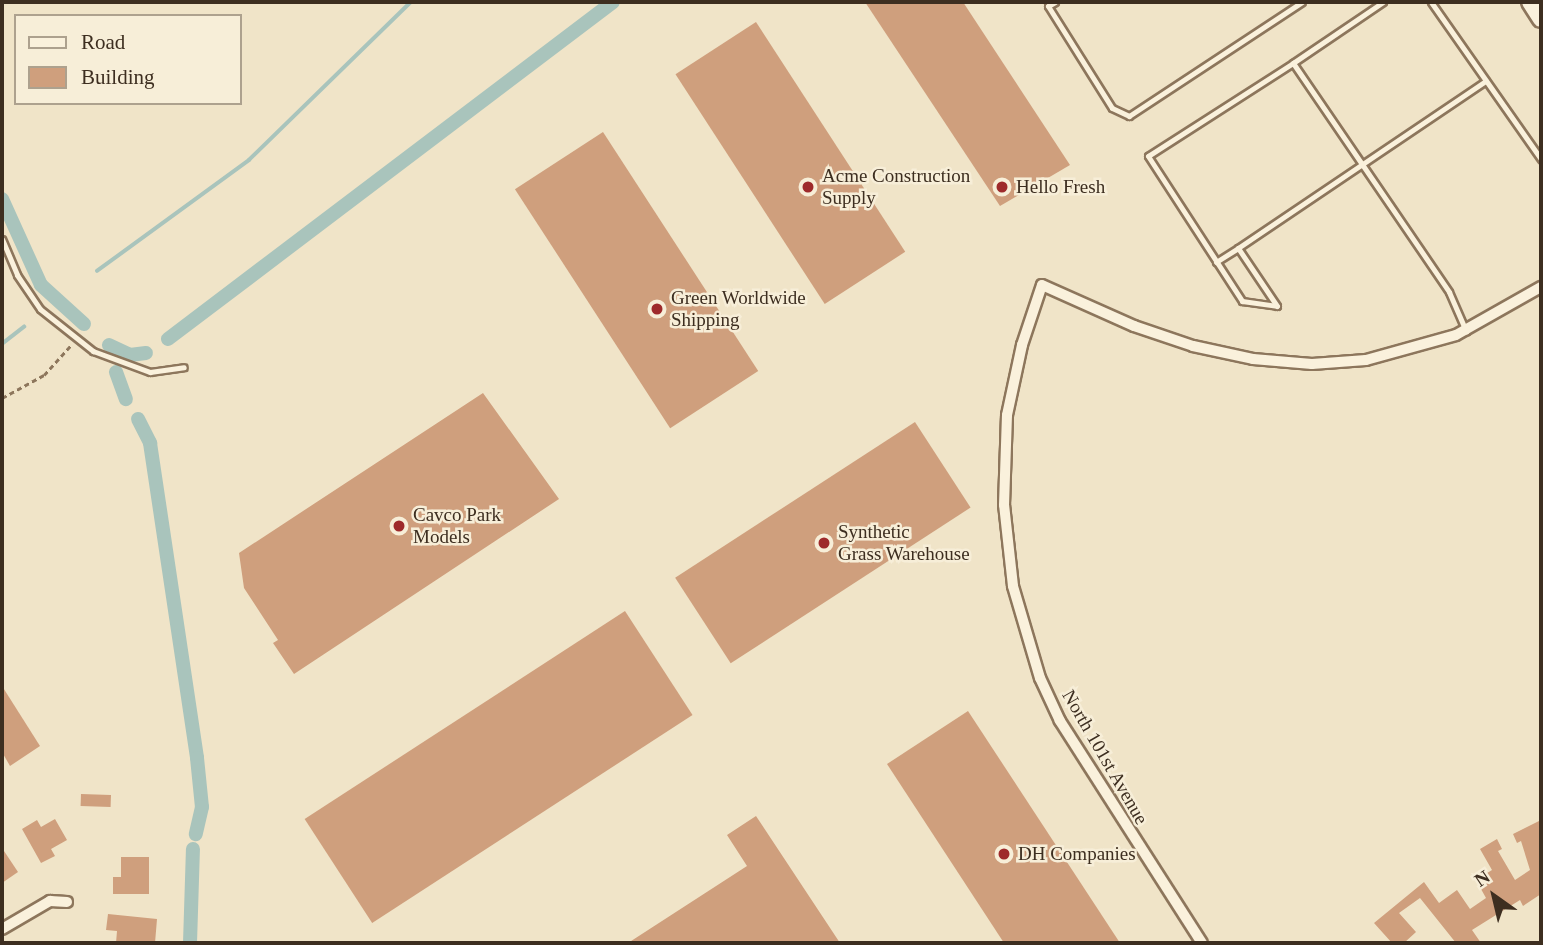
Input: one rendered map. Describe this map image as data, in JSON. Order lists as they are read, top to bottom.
{
  "streets": {
    "street": ["North 101st Avenue"]
  },
  "places": [
    "Acme Construction Supply",
    "Hello Fresh",
    "Green Worldwide Shipping",
    "Cavco Park Models",
    "Synthetic Grass Warehouse",
    "DH Companies"
  ],
  "legend": ["Road", "Building"],
  "north": "top left"
}
